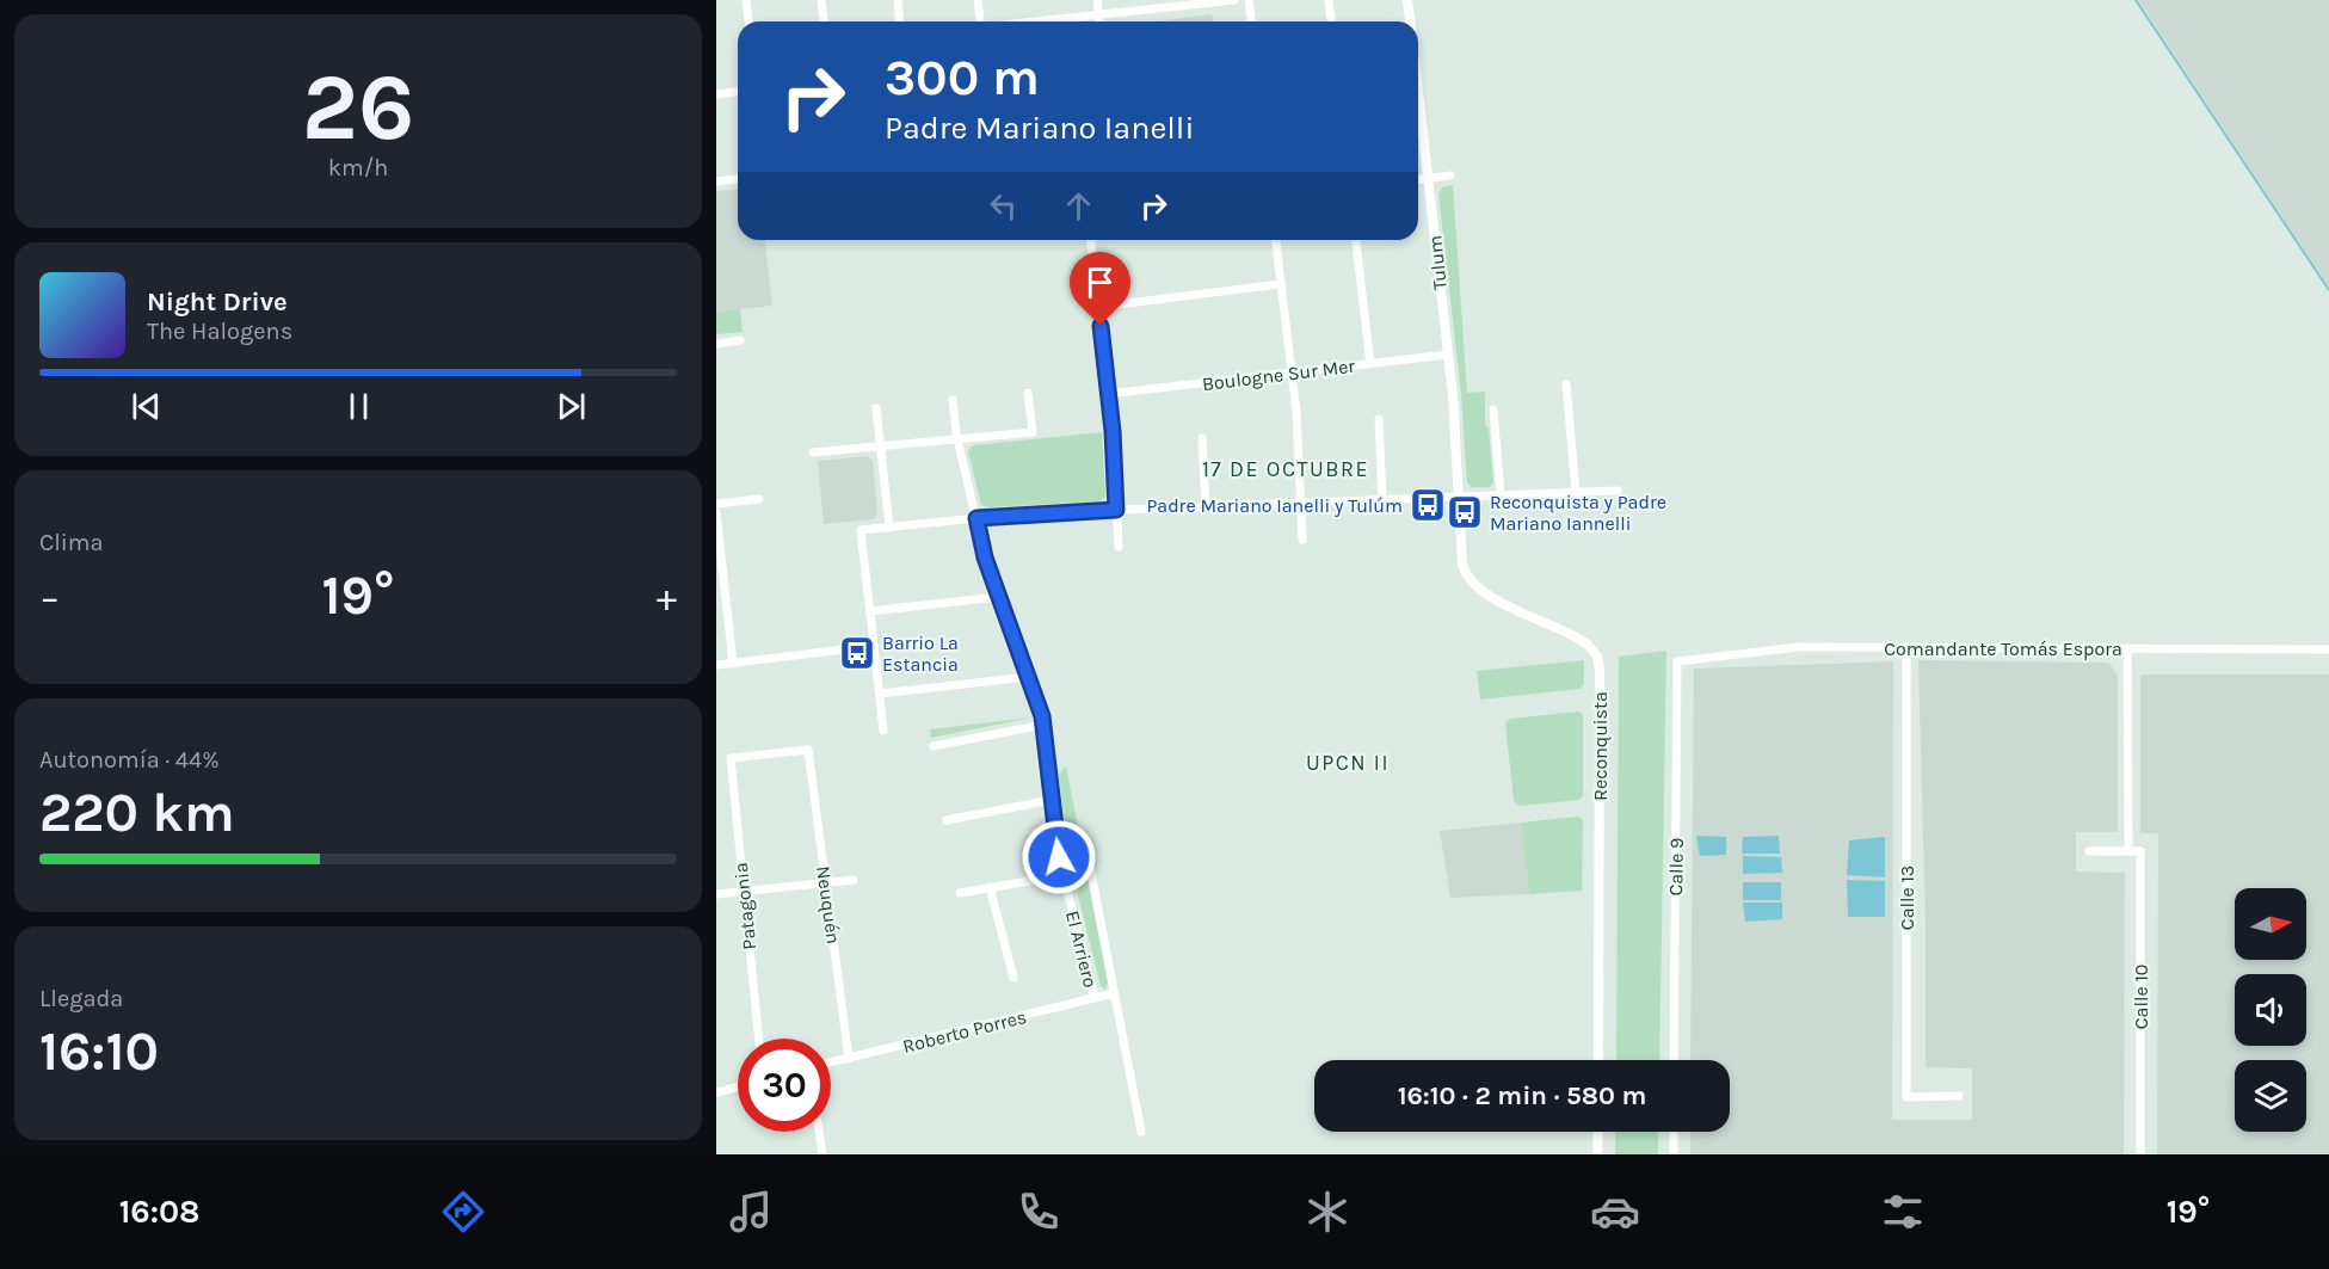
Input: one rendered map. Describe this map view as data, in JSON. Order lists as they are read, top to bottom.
{
  "streets": {
    "street": [
      "Tulum",
      "Boulogne Sur Mer",
      "Comandante Tomás Espora",
      "Reconquista",
      "Calle 9",
      "Calle 13",
      "Neuquén",
      "Patagonia",
      "El Arriero",
      "Calle 10",
      "Roberto Porres"
    ]
  },
  "crossings": [
    ["Tulum", "Boulogne Sur Mer"],
    ["Tulum", "Reconquista"],
    ["Comandante Tomás Espora", "Calle 9"],
    ["Comandante Tomás Espora", "Calle 13"],
    ["Comandante Tomás Espora", "Calle 10"],
    ["Neuquén", "Patagonia"],
    ["Neuquén", "Roberto Porres"],
    ["El Arriero", "Roberto Porres"]
  ],
  "districts": ["17 DE OCTUBRE", "UPCN II"],
  "places": {
    "bus stop": ["Padre Mariano Ianelli y Tulúm", "Reconquista y Padre Mariano Iannelli", "Barrio La Estancia"]
  },
  "north": "right",
  "page": {
    "tile": [
      ["26", "km/h"],
      "Clima",
      ["Autonomía · 44%", "220 km"],
      ["Llegada", "16:10"]
    ],
    "turn": ["300 m", "Padre Mariano Ianelli"],
    "song": ["Night Drive", "The Halogens"],
    "heat": ["−", "19°", "+"],
    "limit": "30",
    "trip": "16:10 · 2 min · 580 m",
    "tabs": ["16:08", "19°"]
  }
}
